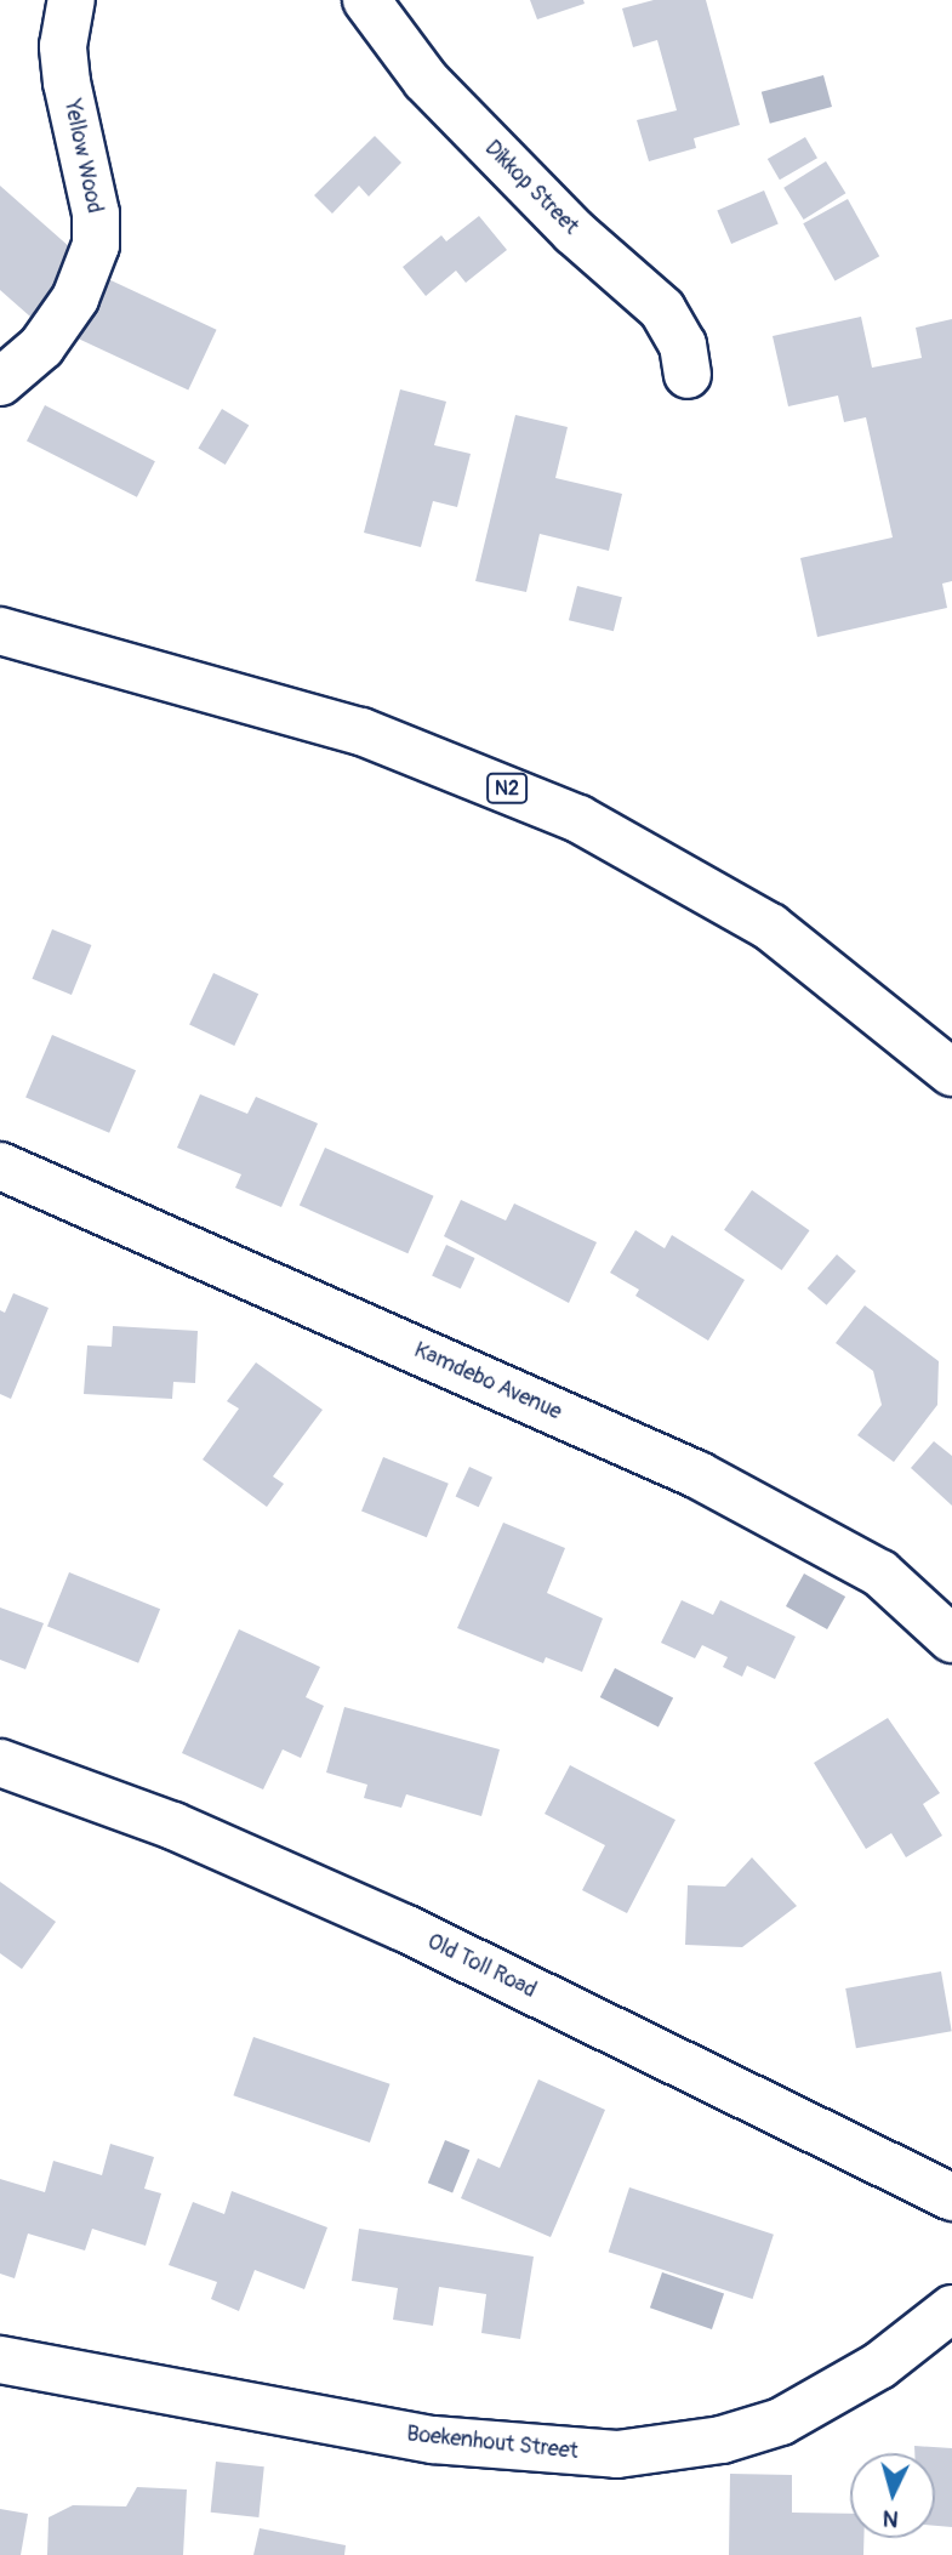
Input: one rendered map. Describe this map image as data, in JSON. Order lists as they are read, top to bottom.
{
  "streets": {
    "main road": [
      "Yellow Wood",
      "Dikkop Street",
      "N2",
      "Kamdebo Avenue",
      "Old Toll Road",
      "Boekenhout Street"
    ]
  },
  "north": "bottom"
}
